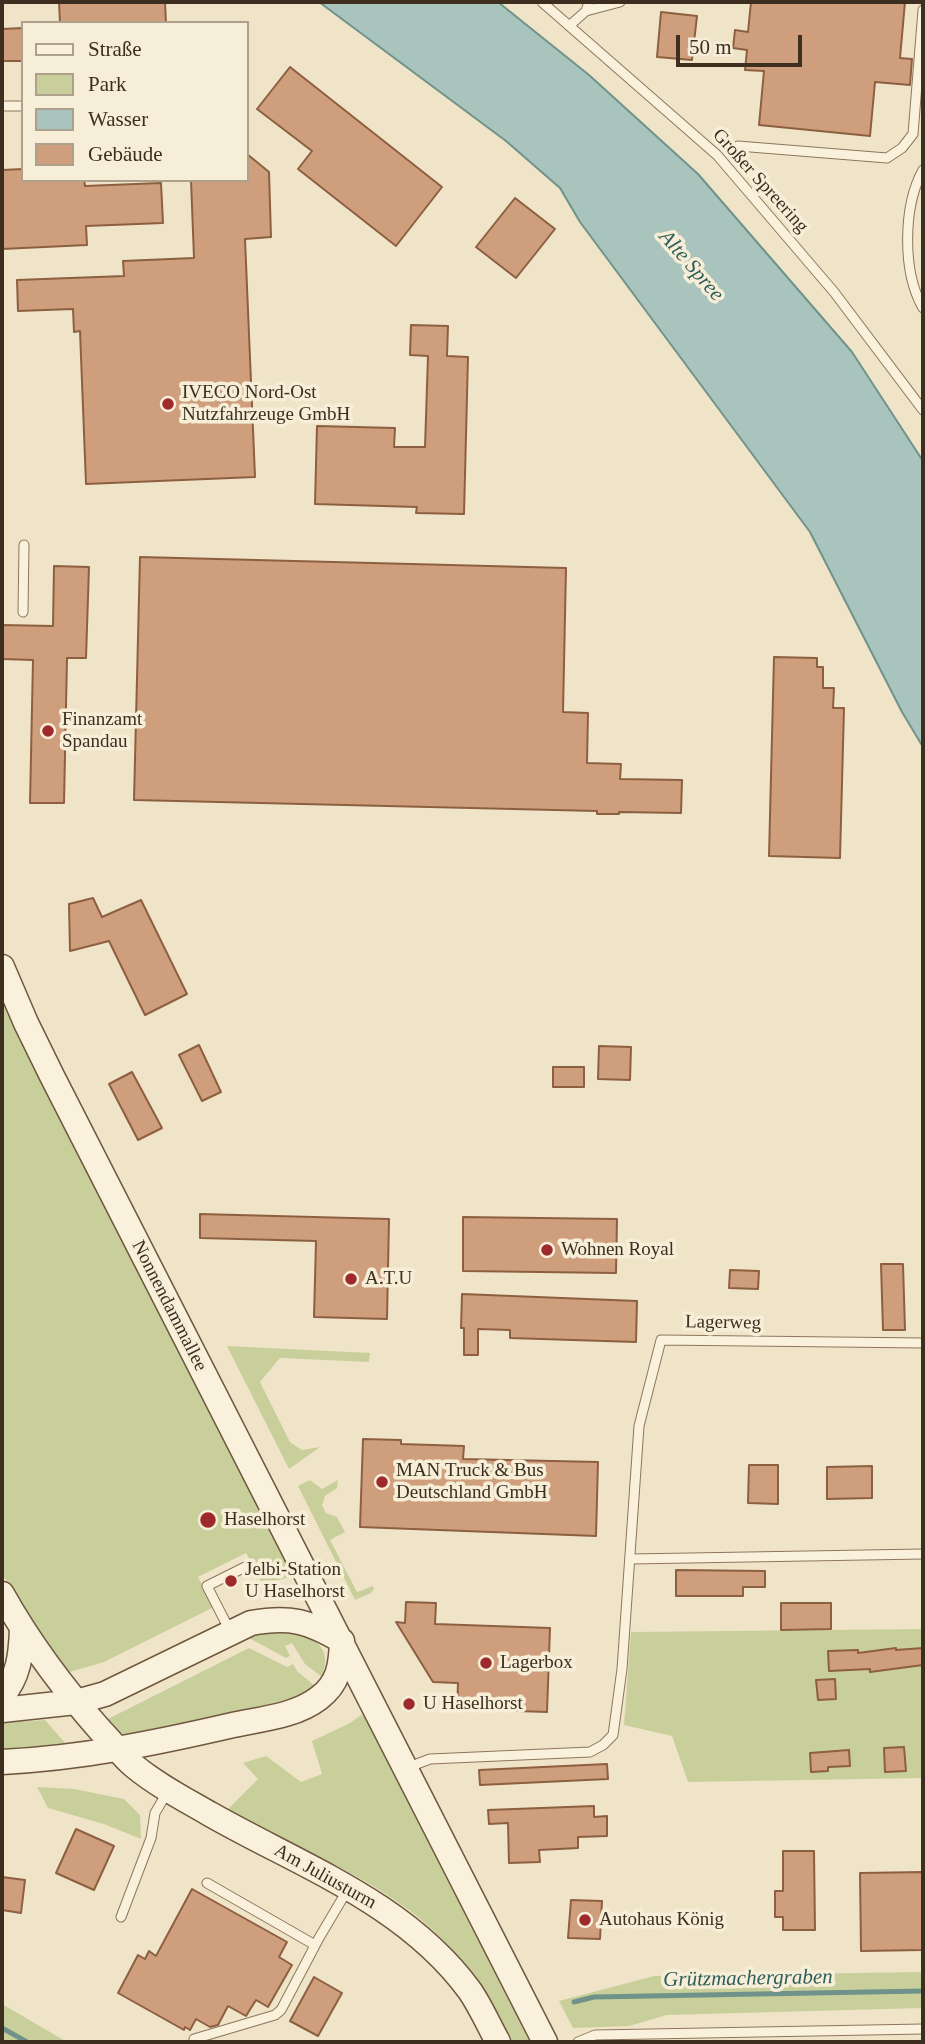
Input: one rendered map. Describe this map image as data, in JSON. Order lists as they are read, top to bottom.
{
  "streets": {
    "main road": ["Nonnendammallee", "Am Juliusturm"],
    "lane": ["Großer Spreering", "Lagerweg"]
  },
  "water": ["Alte Spree", "Grützmachergraben"],
  "places": [
    "IVECO Nord-Ost Nutzfahrzeuge GmbH",
    "Finanzamt Spandau",
    "Wohnen Royal",
    "A.T.U",
    "MAN Truck & Bus Deutschland GmbH",
    "Haselhorst",
    "Jelbi-Station U Haselhorst",
    "Lagerbox",
    "U Haselhorst",
    "Autohaus König"
  ],
  "legend": [
    "Straße",
    "Park",
    "Wasser",
    "Gebäude"
  ],
  "scale_bar": "50 m"
}
